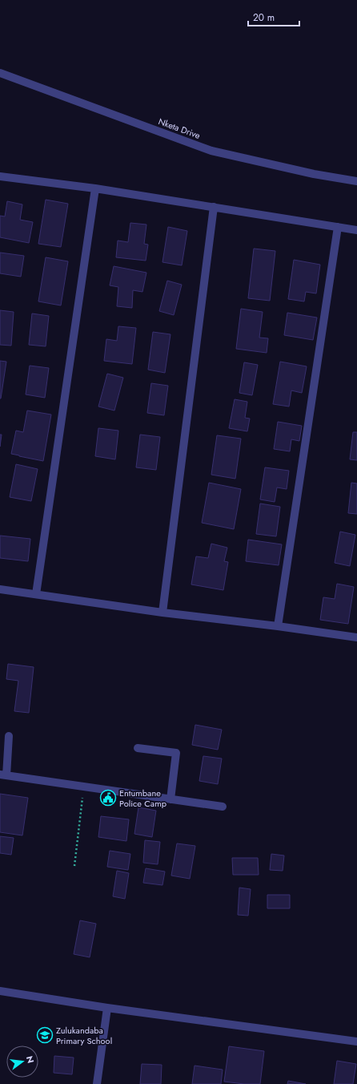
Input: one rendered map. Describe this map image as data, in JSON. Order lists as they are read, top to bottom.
{
  "streets": {
    "street": ["Nketa Drive"]
  },
  "places": {
    "public building": ["Entumbane Police Camp"],
    "school or university": ["Zulukandaba Primary School"]
  },
  "scale_bar": "20 m",
  "north": "right"
}
